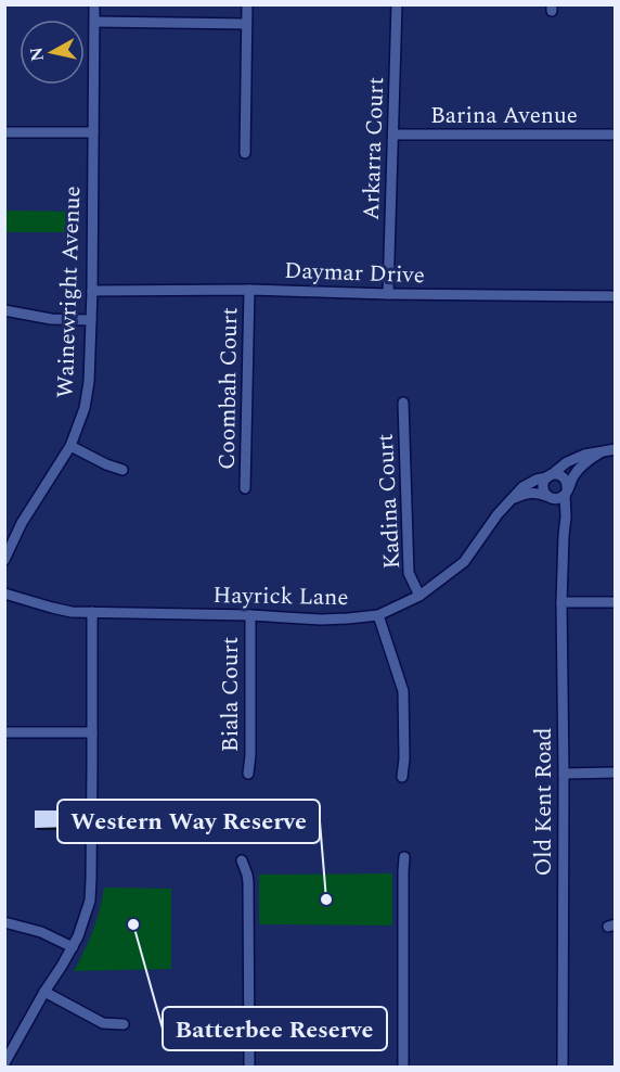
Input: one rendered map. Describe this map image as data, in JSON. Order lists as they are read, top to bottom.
{
  "streets": {
    "street": [
      "Barina Avenue",
      "Arkarra Court",
      "Daymar Drive",
      "Wainewright Avenue",
      "Coombah Court",
      "Kadina Court",
      "Hayrick Lane",
      "Biala Court",
      "Old Kent Road"
    ]
  },
  "crossings": [
    ["Barina Avenue", "Arkarra Court"],
    ["Arkarra Court", "Daymar Drive"],
    ["Daymar Drive", "Wainewright Avenue"],
    ["Daymar Drive", "Coombah Court"],
    ["Kadina Court", "Hayrick Lane"],
    ["Hayrick Lane", "Biala Court"],
    ["Hayrick Lane", "Old Kent Road"]
  ],
  "places": ["Western Way Reserve", "Batterbee Reserve"],
  "north": "left"
}
